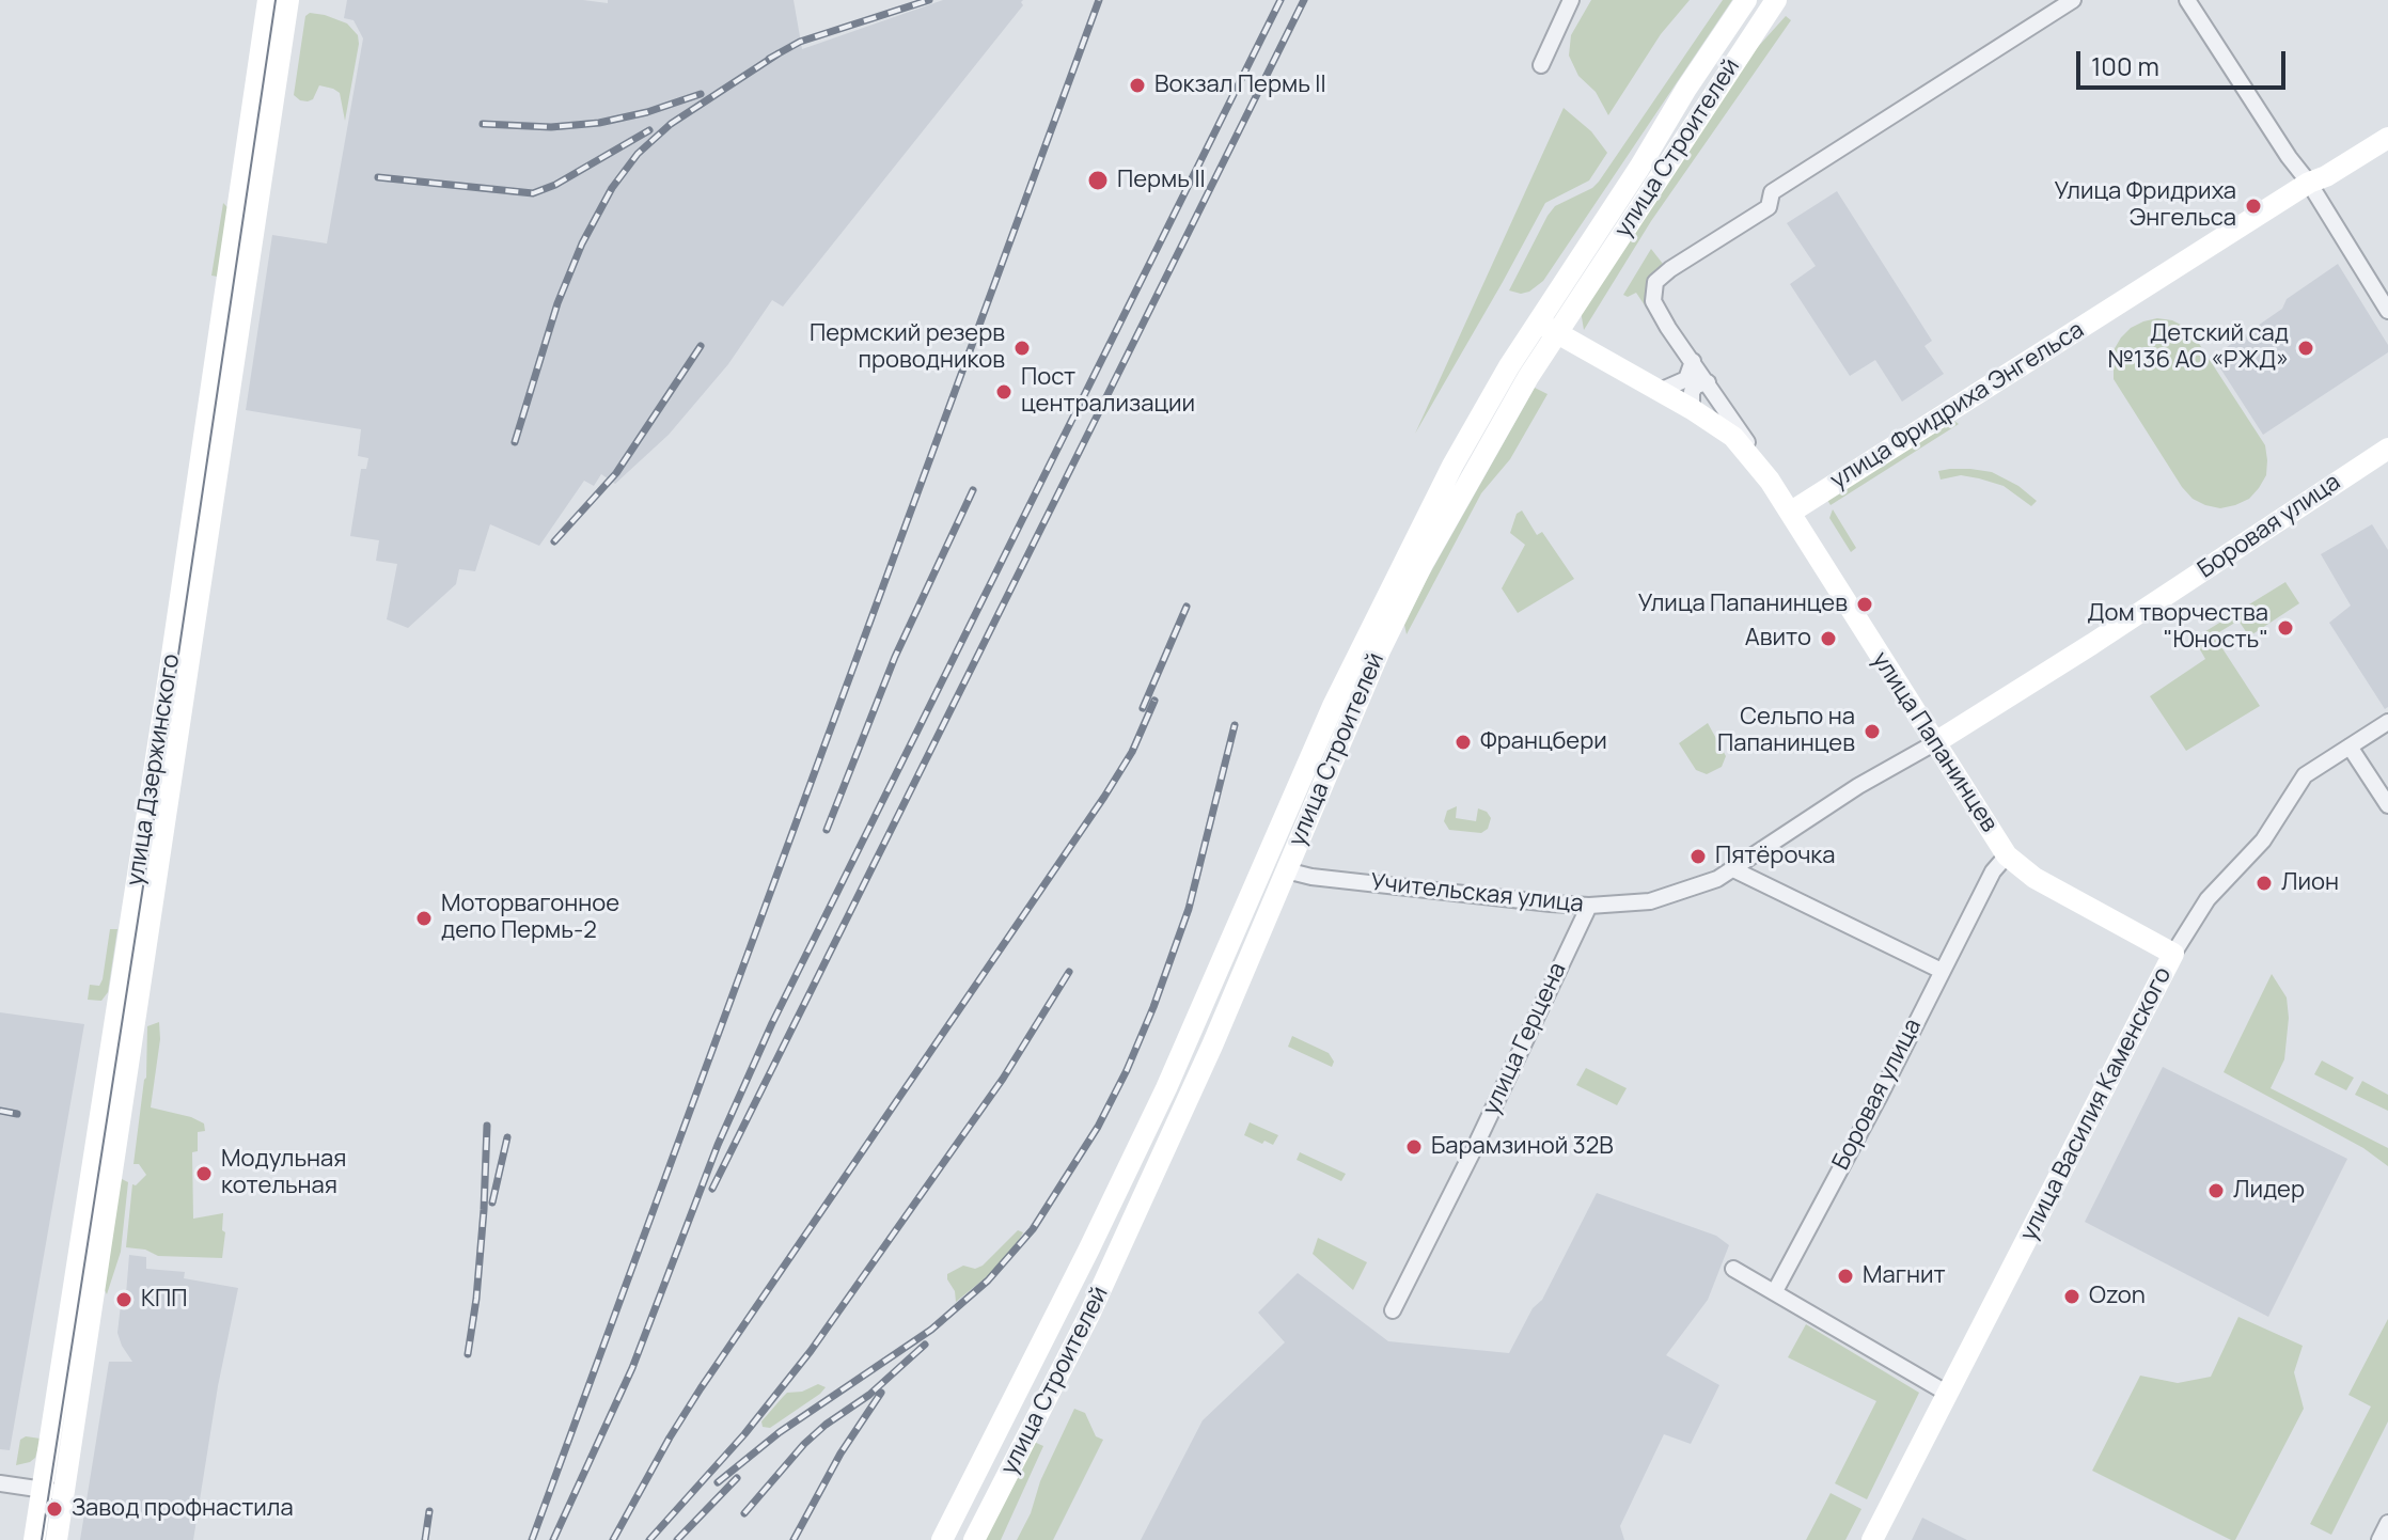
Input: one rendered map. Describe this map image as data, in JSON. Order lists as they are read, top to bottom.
{
  "streets": {
    "main road": [
      "улица Строителей",
      "улица Фридриха Энгельса",
      "Боровая улица",
      "улица Папанинцев",
      "улица Дзержинского",
      "улица Василия Каменского"
    ],
    "street": ["Учительская улица", "улица Герцена"]
  },
  "crossings": [
    ["улица Строителей", "улица Папанинцев"],
    ["улица Строителей", "Учительская улица"],
    ["улица Фридриха Энгельса", "улица Папанинцев"],
    ["Боровая улица", "улица Папанинцев"],
    ["Боровая улица", "Учительская улица"],
    ["улица Папанинцев", "Учительская улица"],
    ["улица Папанинцев", "улица Василия Каменского"],
    ["Учительская улица", "улица Герцена"]
  ],
  "places": [
    "Вокзал Пермь II",
    "Пермь II",
    "Улица Фридриха Энгельса",
    "Пермский резерв проводников",
    "Детский сад №136 АО «РЖД»",
    "Пост централизации",
    "Улица Папанинцев",
    "Дом творчества \"Юность\"",
    "Авито",
    "Сельпо на Папанинцев",
    "Францбери",
    "Пятёрочка",
    "Лион",
    "Моторвагонное депо Пермь-2",
    "Барамзиной 32В",
    "Модульная котельная",
    "Лидер",
    "Магнит",
    "Ozon",
    "КПП",
    "Завод профнастила"
  ],
  "scale_bar": "100 m"
}
